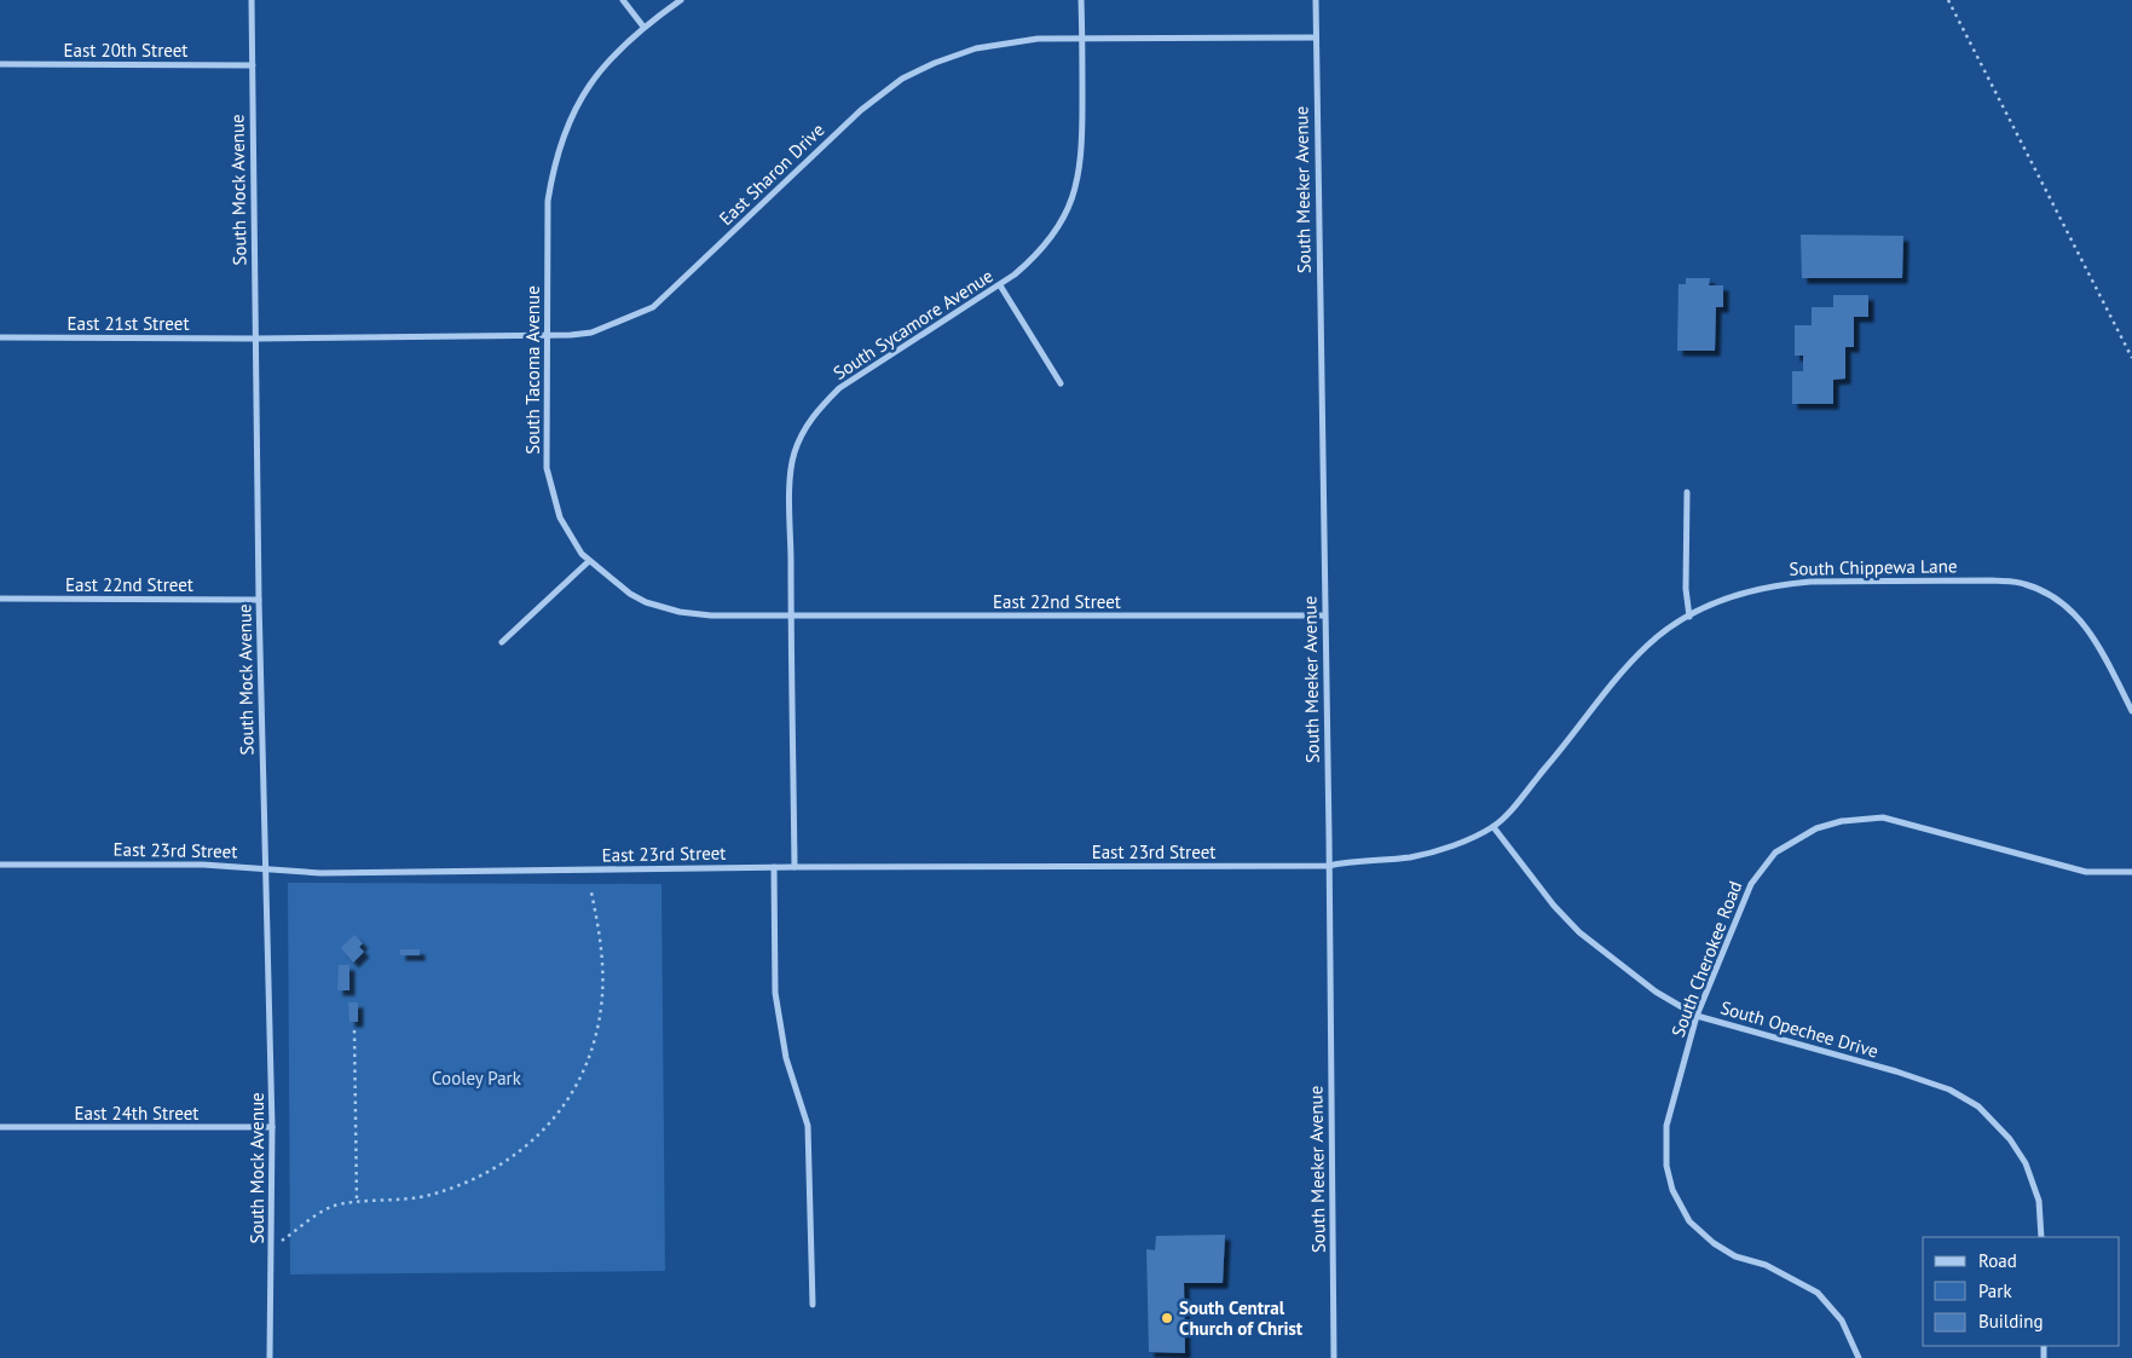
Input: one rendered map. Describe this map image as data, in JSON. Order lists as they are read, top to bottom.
{
  "streets": {
    "street": [
      "East 20th Street",
      "East Sharon Drive",
      "South Mock Avenue",
      "South Meeker Avenue",
      "East 21st Street",
      "South Sycamore Avenue",
      "South Tacoma Avenue",
      "South Chippewa Lane",
      "East 22nd Street",
      "East 23rd Street",
      "South Cherokee Road",
      "South Opechee Drive",
      "East 24th Street"
    ]
  },
  "crossings": [
    ["East 20th Street", "South Mock Avenue"],
    ["East Sharon Drive", "South Mock Avenue"],
    ["East Sharon Drive", "South Meeker Avenue"],
    ["East Sharon Drive", "East 21st Street"],
    ["East Sharon Drive", "South Sycamore Avenue"],
    ["East Sharon Drive", "South Tacoma Avenue"],
    ["South Mock Avenue", "East 21st Street"],
    ["South Mock Avenue", "East 22nd Street"],
    ["South Mock Avenue", "East 23rd Street"],
    ["South Mock Avenue", "East 24th Street"],
    ["South Meeker Avenue", "South Chippewa Lane"],
    ["South Meeker Avenue", "East 22nd Street"],
    ["South Meeker Avenue", "East 23rd Street"],
    ["South Sycamore Avenue", "South Tacoma Avenue"],
    ["South Sycamore Avenue", "East 22nd Street"],
    ["South Sycamore Avenue", "East 23rd Street"],
    ["South Tacoma Avenue", "East 22nd Street"],
    ["South Chippewa Lane", "East 23rd Street"],
    ["South Chippewa Lane", "South Opechee Drive"],
    ["South Cherokee Road", "South Opechee Drive"]
  ],
  "parks": ["Cooley Park"],
  "places": ["South Central Church of Christ"],
  "legend": ["Road", "Park", "Building"]
}
